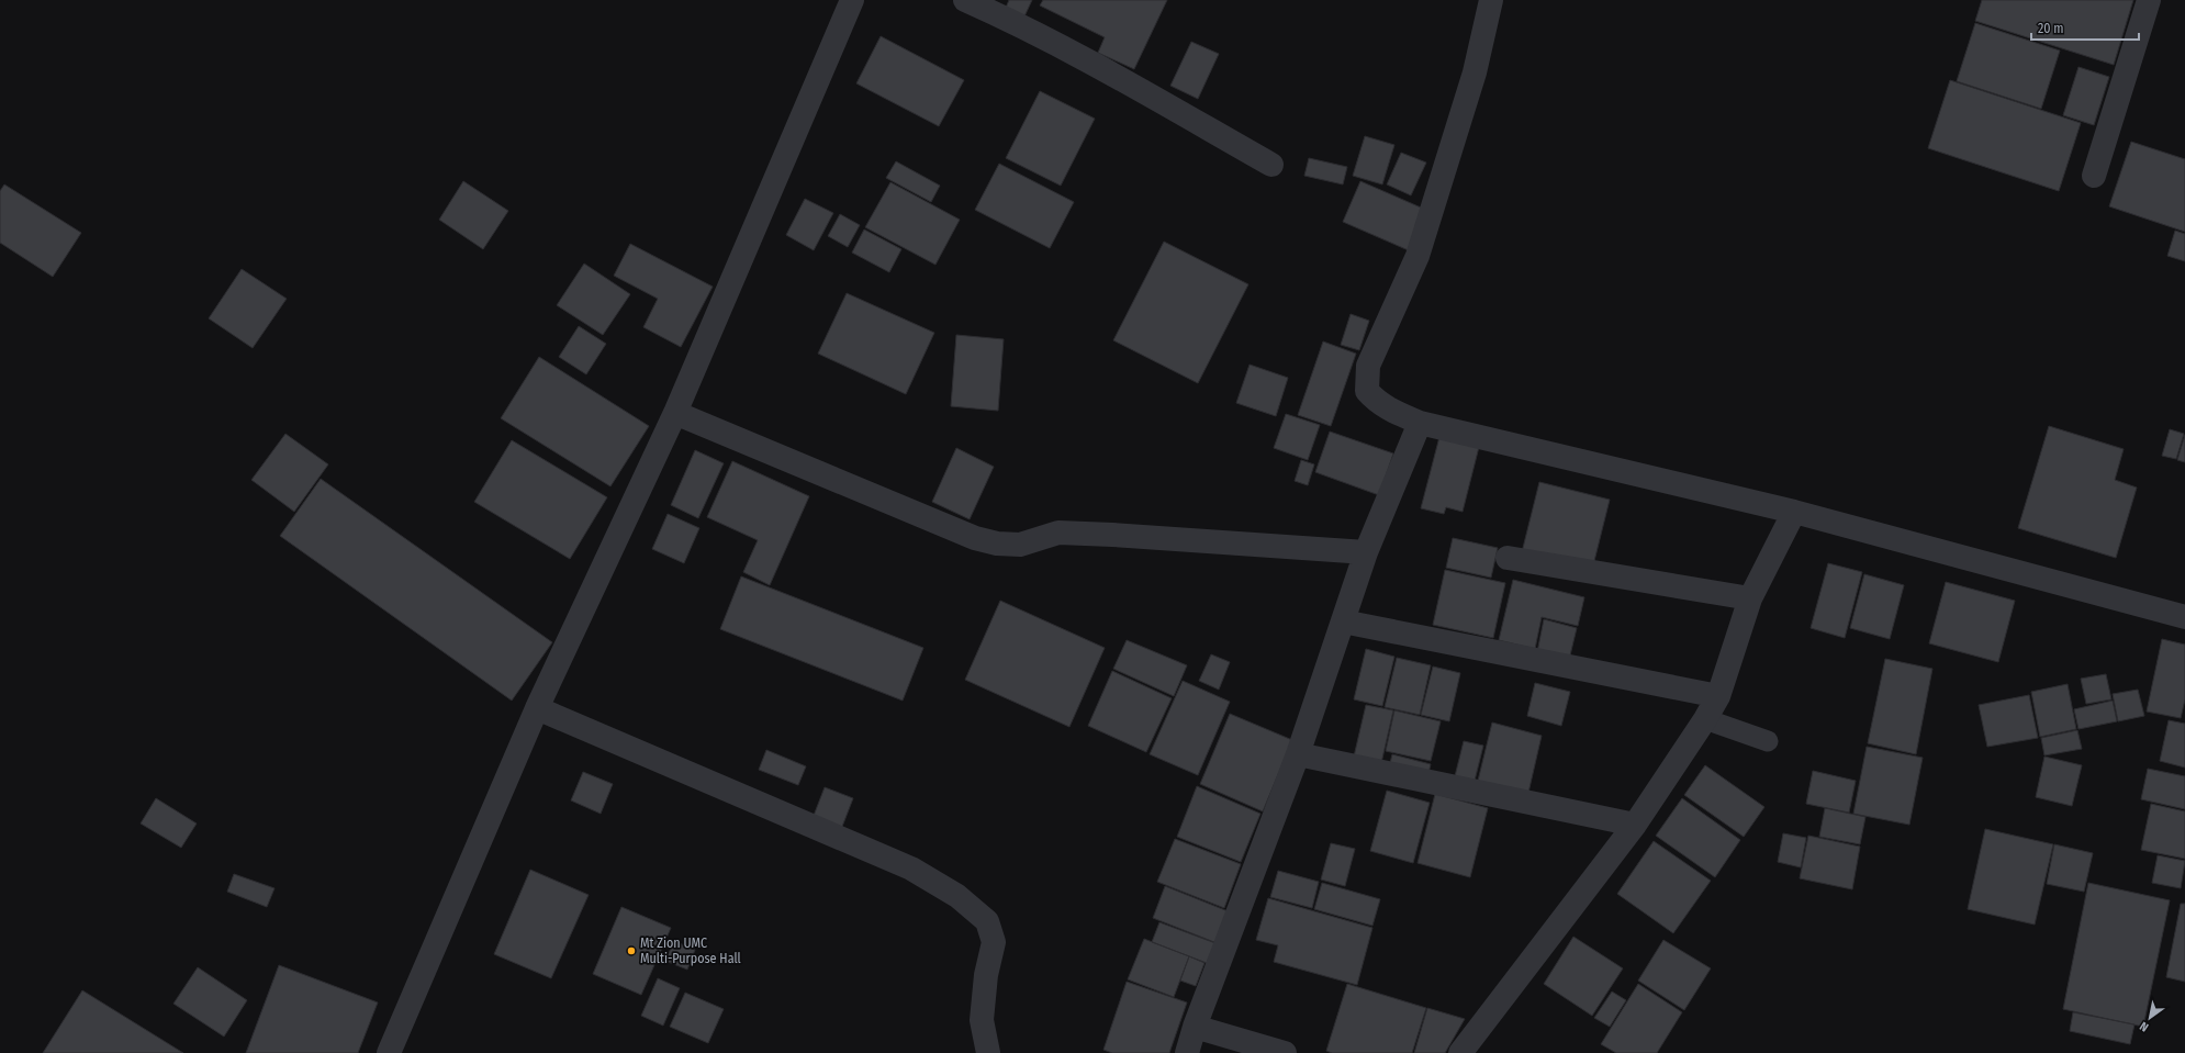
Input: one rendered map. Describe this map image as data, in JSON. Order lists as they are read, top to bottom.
{
  "places": ["Mt Zion UMC Multi-Purpose Hall"],
  "scale_bar": "20 m",
  "north": "bottom left"
}
